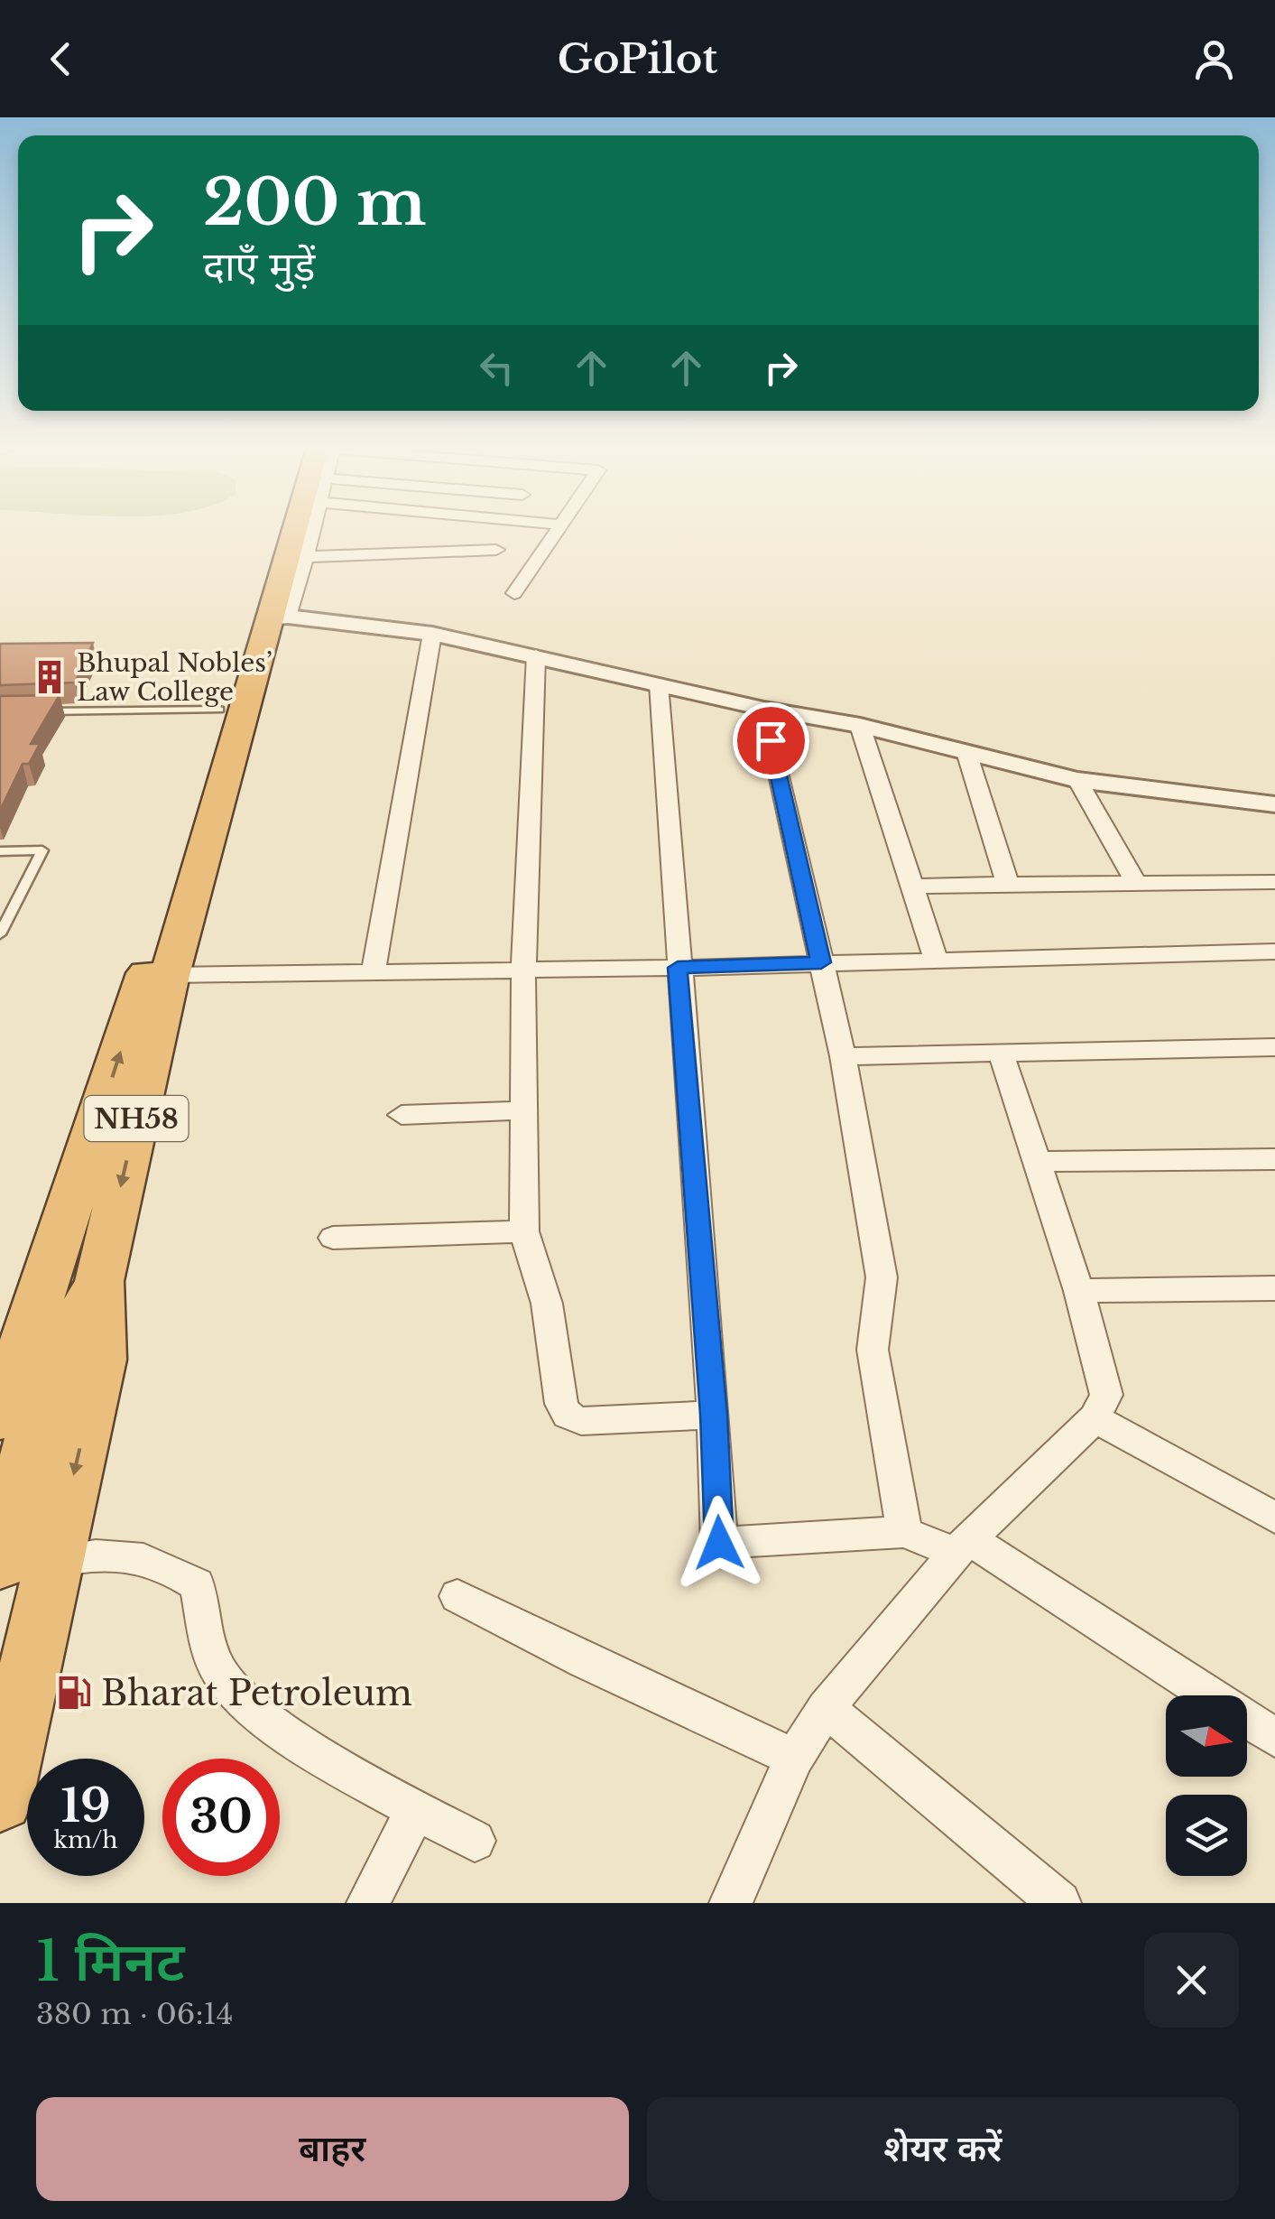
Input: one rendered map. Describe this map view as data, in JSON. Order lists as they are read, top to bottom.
{
  "streets": {
    "highway": ["NH58"]
  },
  "places": {
    "building": ["Bhupal Nobles’ Law College"],
    "fuel station": ["Bharat Petroleum"]
  },
  "north": "right",
  "page": {
    "header": "GoPilot",
    "turn": ["200 m", "दाएँ मुड़ें"],
    "speed": "19 km/h",
    "limit": "30",
    "heading": ["1 मिनट", "380 m · 06:14"],
    "buttons": ["बाहर", "शेयर करें"]
  }
}
